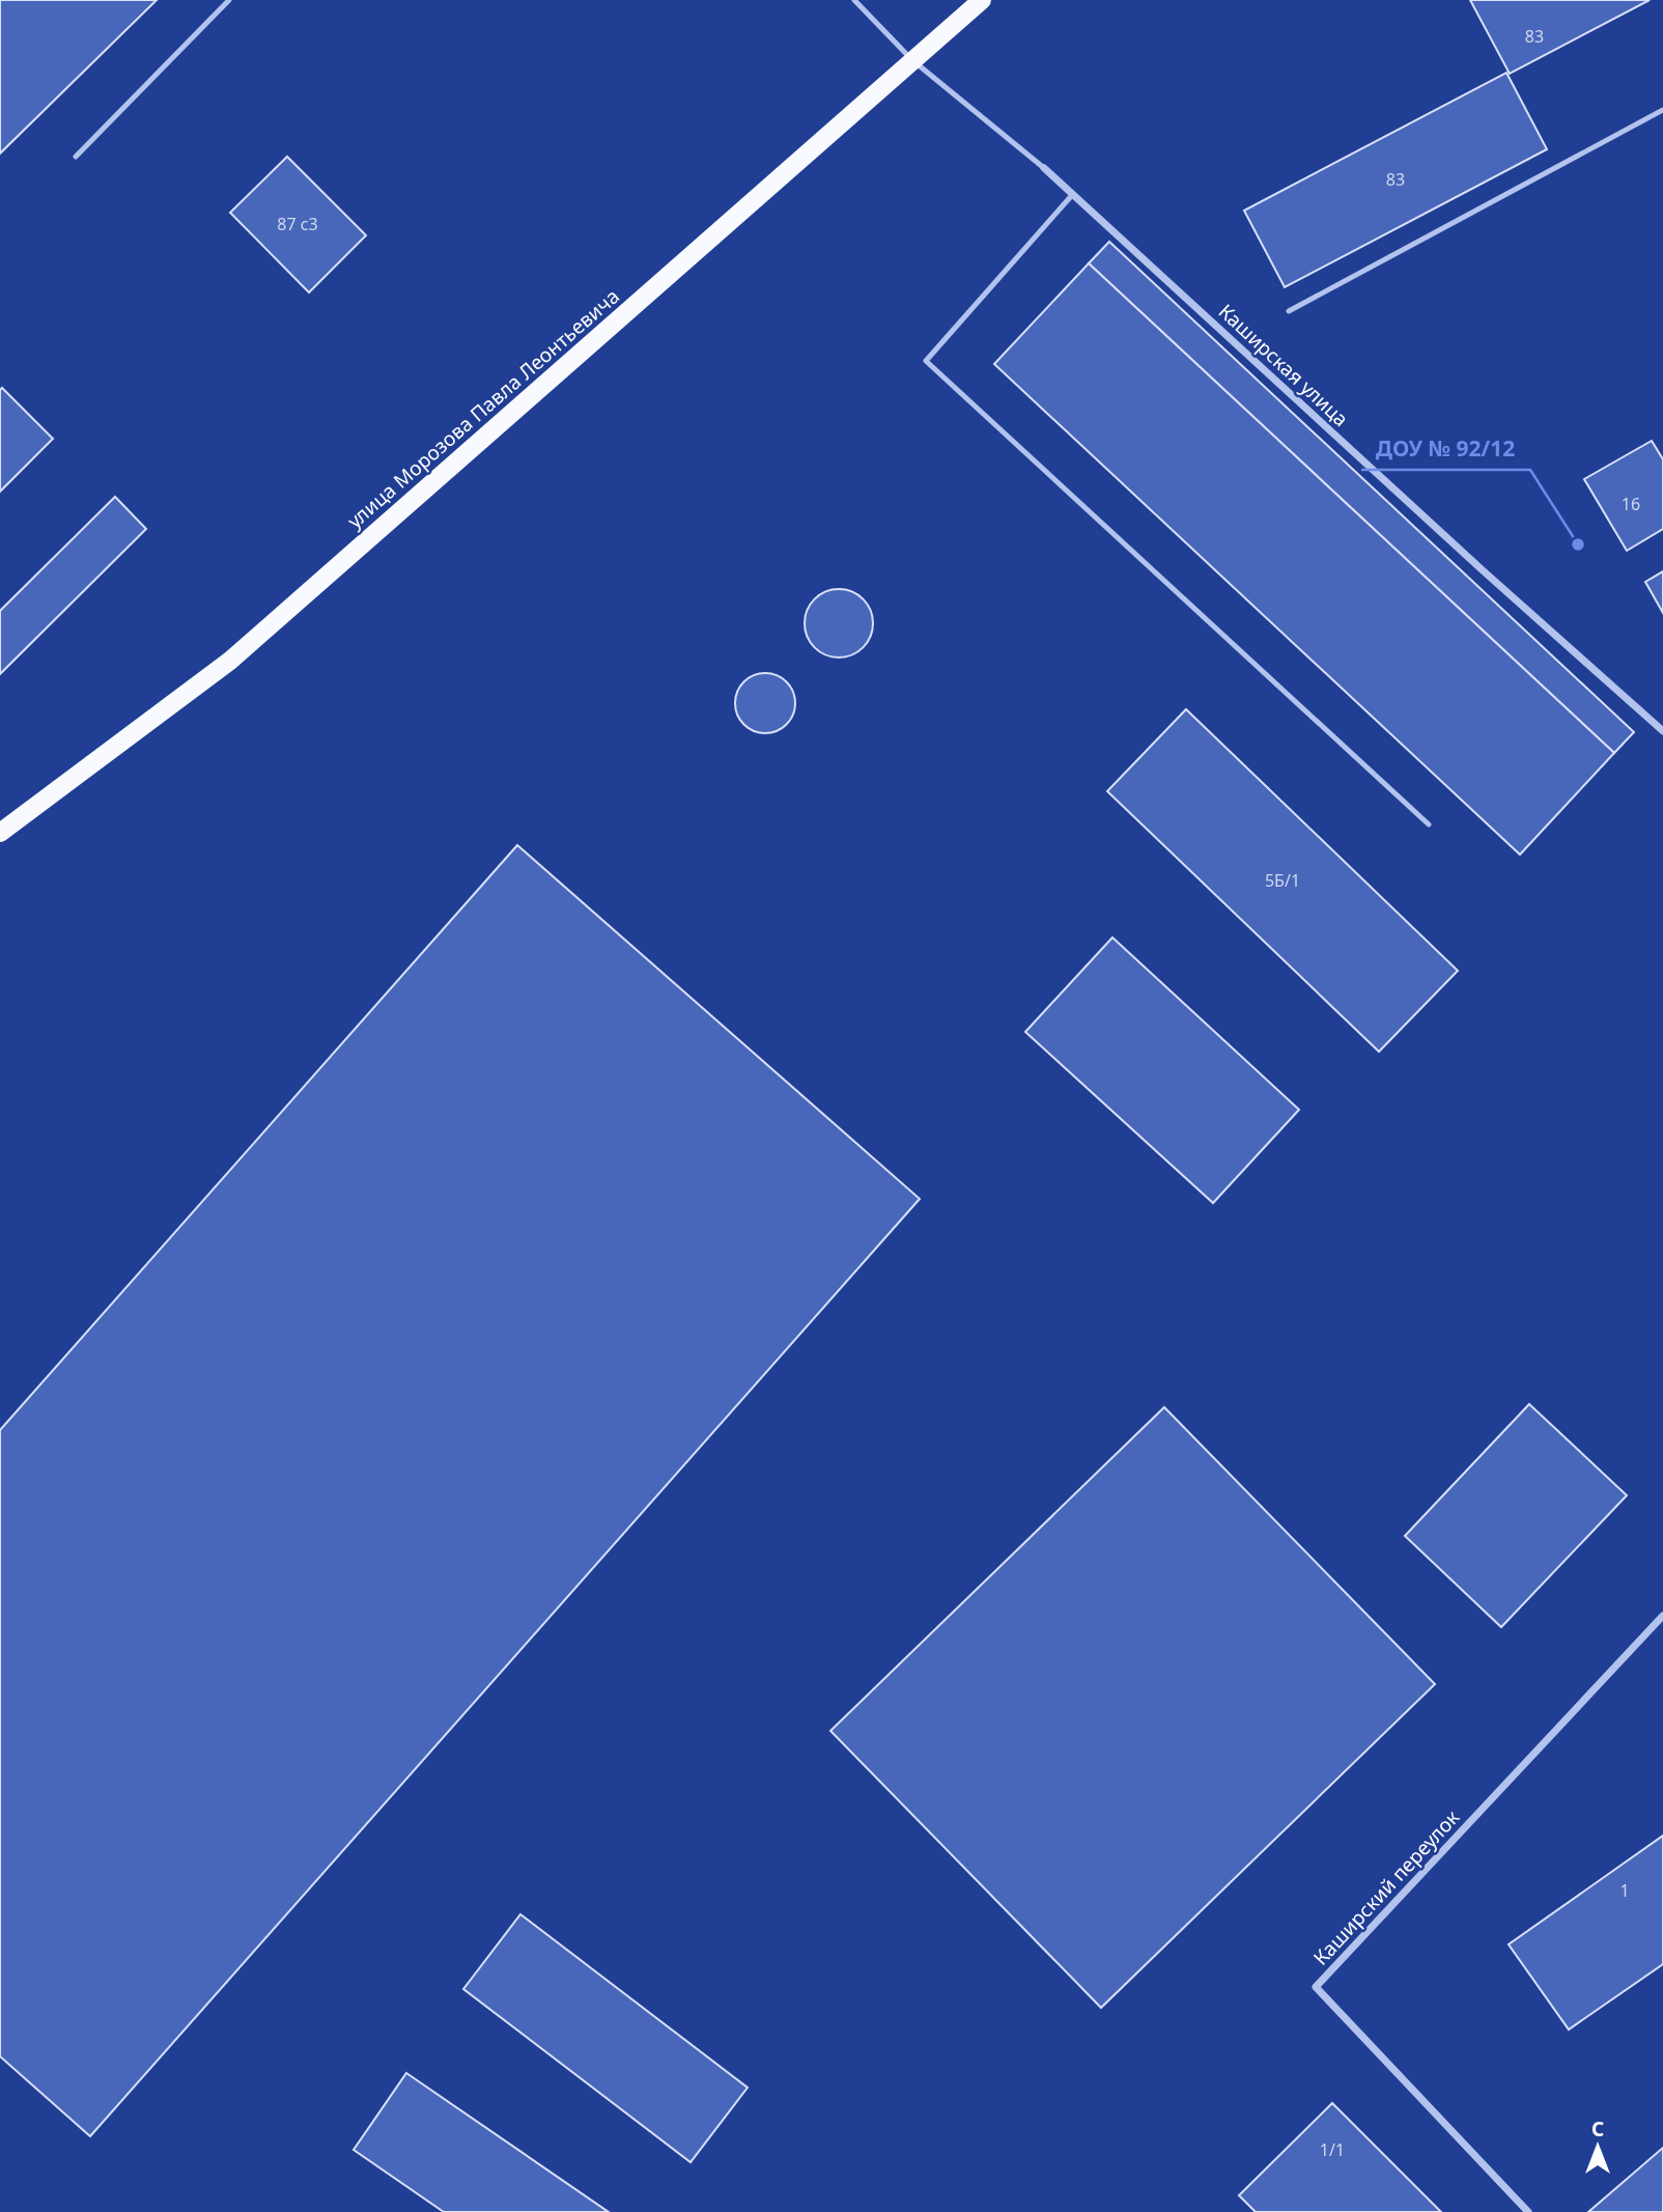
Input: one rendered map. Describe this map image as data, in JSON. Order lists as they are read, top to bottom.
{
  "streets": {
    "main road": ["улица Морозова Павла Леонтьевича"],
    "street": ["Каширская улица", "Каширский переулок"]
  },
  "places": ["ДОУ № 92/12"],
  "house_numbers": [
    "83",
    "83",
    "87 с3",
    "16",
    "5Б/1",
    "1",
    "1/1"
  ],
  "north": "top"
}
